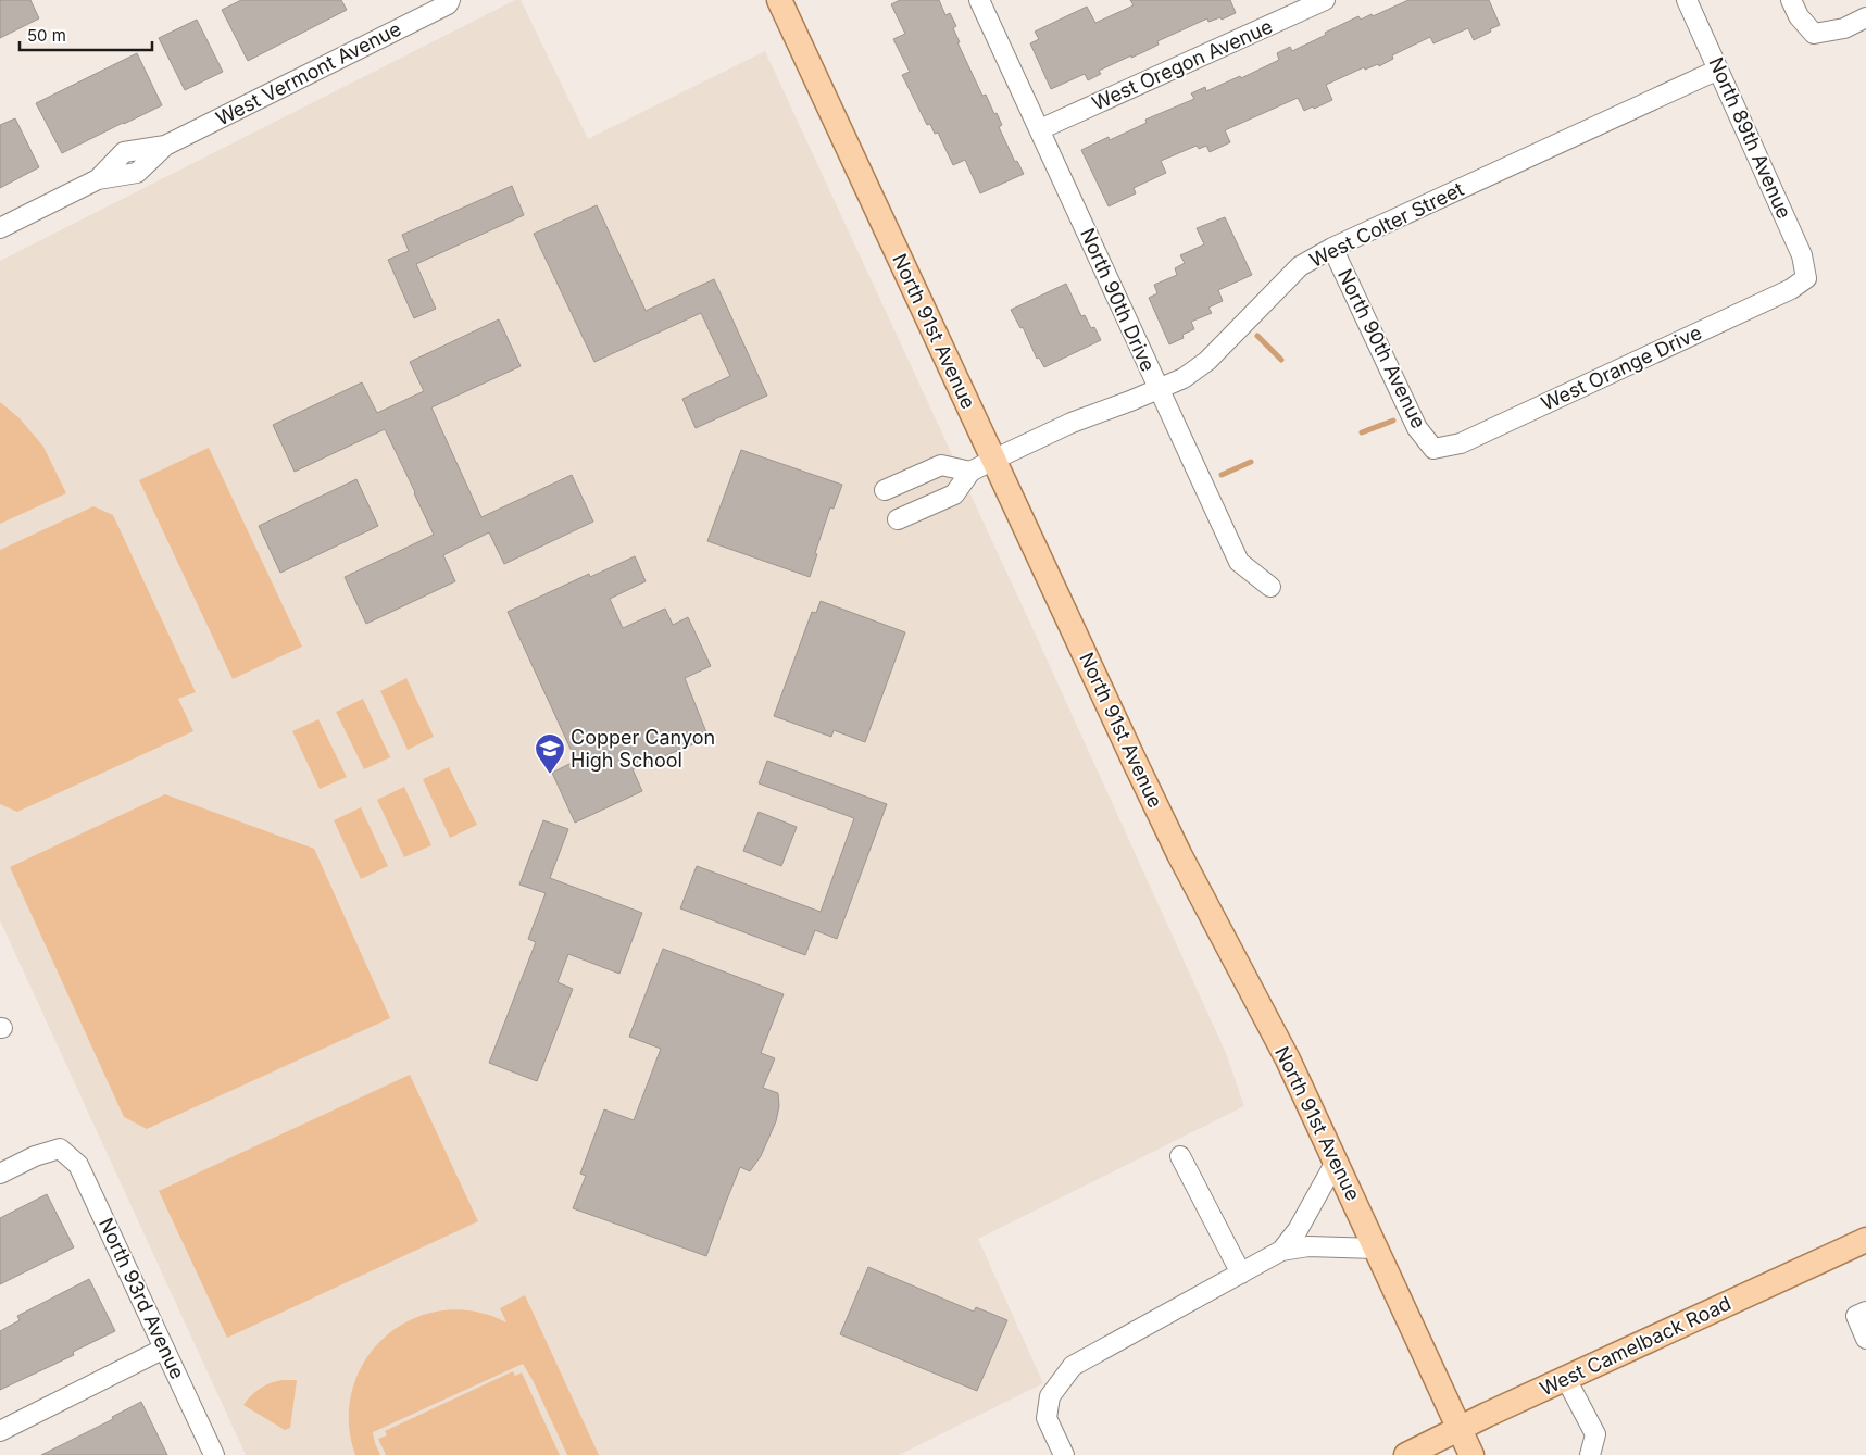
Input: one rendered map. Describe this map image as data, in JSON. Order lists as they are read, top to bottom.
{
  "streets": {
    "main road": ["North 91st Avenue", "West Camelback Road"],
    "street": [
      "West Oregon Avenue",
      "West Vermont Avenue",
      "North 89th Avenue",
      "West Colter Street",
      "North 90th Drive",
      "North 90th Avenue",
      "West Orange Drive",
      "North 93rd Avenue"
    ]
  },
  "crossings": [
    ["West Oregon Avenue", "North 90th Drive"],
    ["North 89th Avenue", "West Colter Street"],
    ["North 89th Avenue", "West Orange Drive"],
    ["West Colter Street", "North 90th Drive"],
    ["West Colter Street", "North 91st Avenue"],
    ["West Colter Street", "North 90th Avenue"],
    ["North 91st Avenue", "West Camelback Road"],
    ["North 90th Avenue", "West Orange Drive"]
  ],
  "places": {
    "school or university": ["Copper Canyon High School"]
  },
  "scale_bar": "50 m"
}
